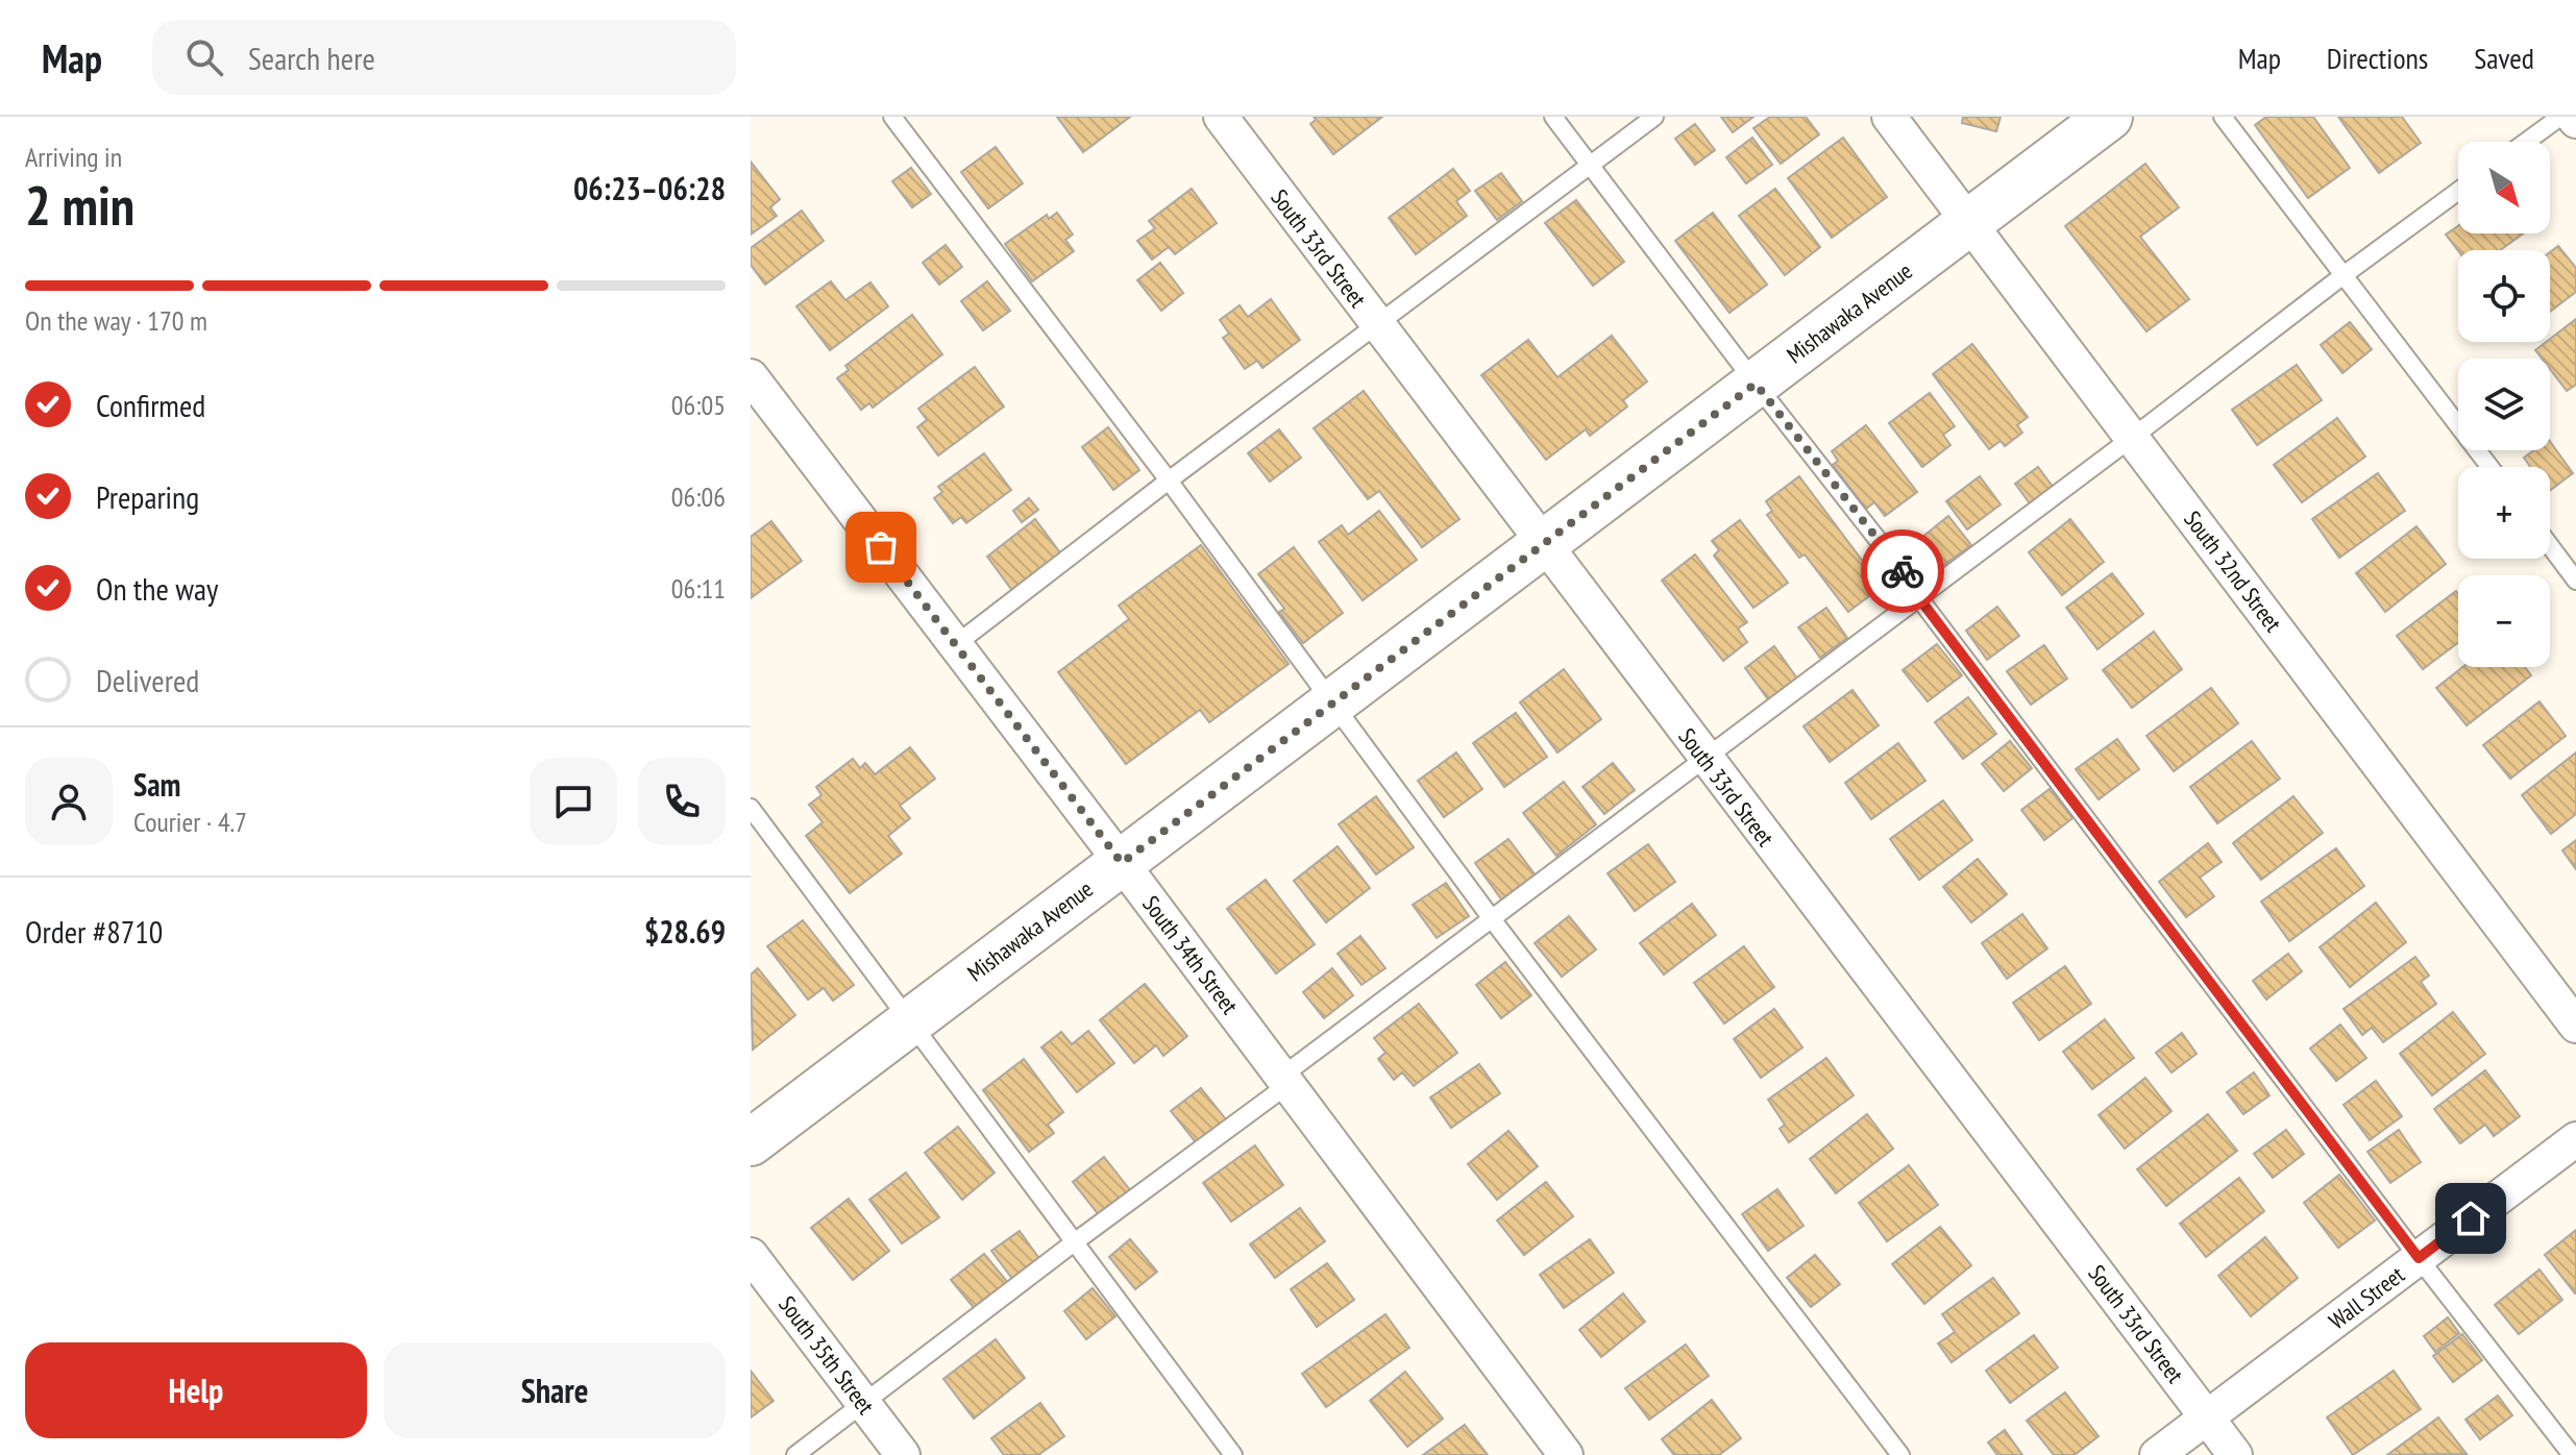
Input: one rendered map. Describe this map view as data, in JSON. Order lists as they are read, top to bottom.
{
  "streets": {
    "main road": ["Mishawaka Avenue"],
    "street": [
      "South 33rd Street",
      "South 32nd Street",
      "South 34th Street",
      "Wall Street",
      "South 35th Street"
    ]
  },
  "crossings": [
    ["South 33rd Street", "Mishawaka Avenue"],
    ["South 33rd Street", "Wall Street"],
    ["Mishawaka Avenue", "South 32nd Street"],
    ["Mishawaka Avenue", "South 34th Street"]
  ],
  "north": "bottom right",
  "page": {
    "header": "Map",
    "search": "Search here",
    "nav": ["Map", "Directions", "Saved"],
    "heading": ["2 min", "Arriving in", "06:23–06:28"],
    "panel": [
      "Sam",
      "Courier · 4.7",
      "Order #8710",
      "$28.69"
    ],
    "map_buttons": ["+", "−"],
    "bar": "On the way · 170 m",
    "list": [
      ["Confirmed", "06:05"],
      ["Preparing", "06:06"],
      ["On the way", "06:11"],
      "Delivered"
    ],
    "buttons": ["Help", "Share"]
  }
}
